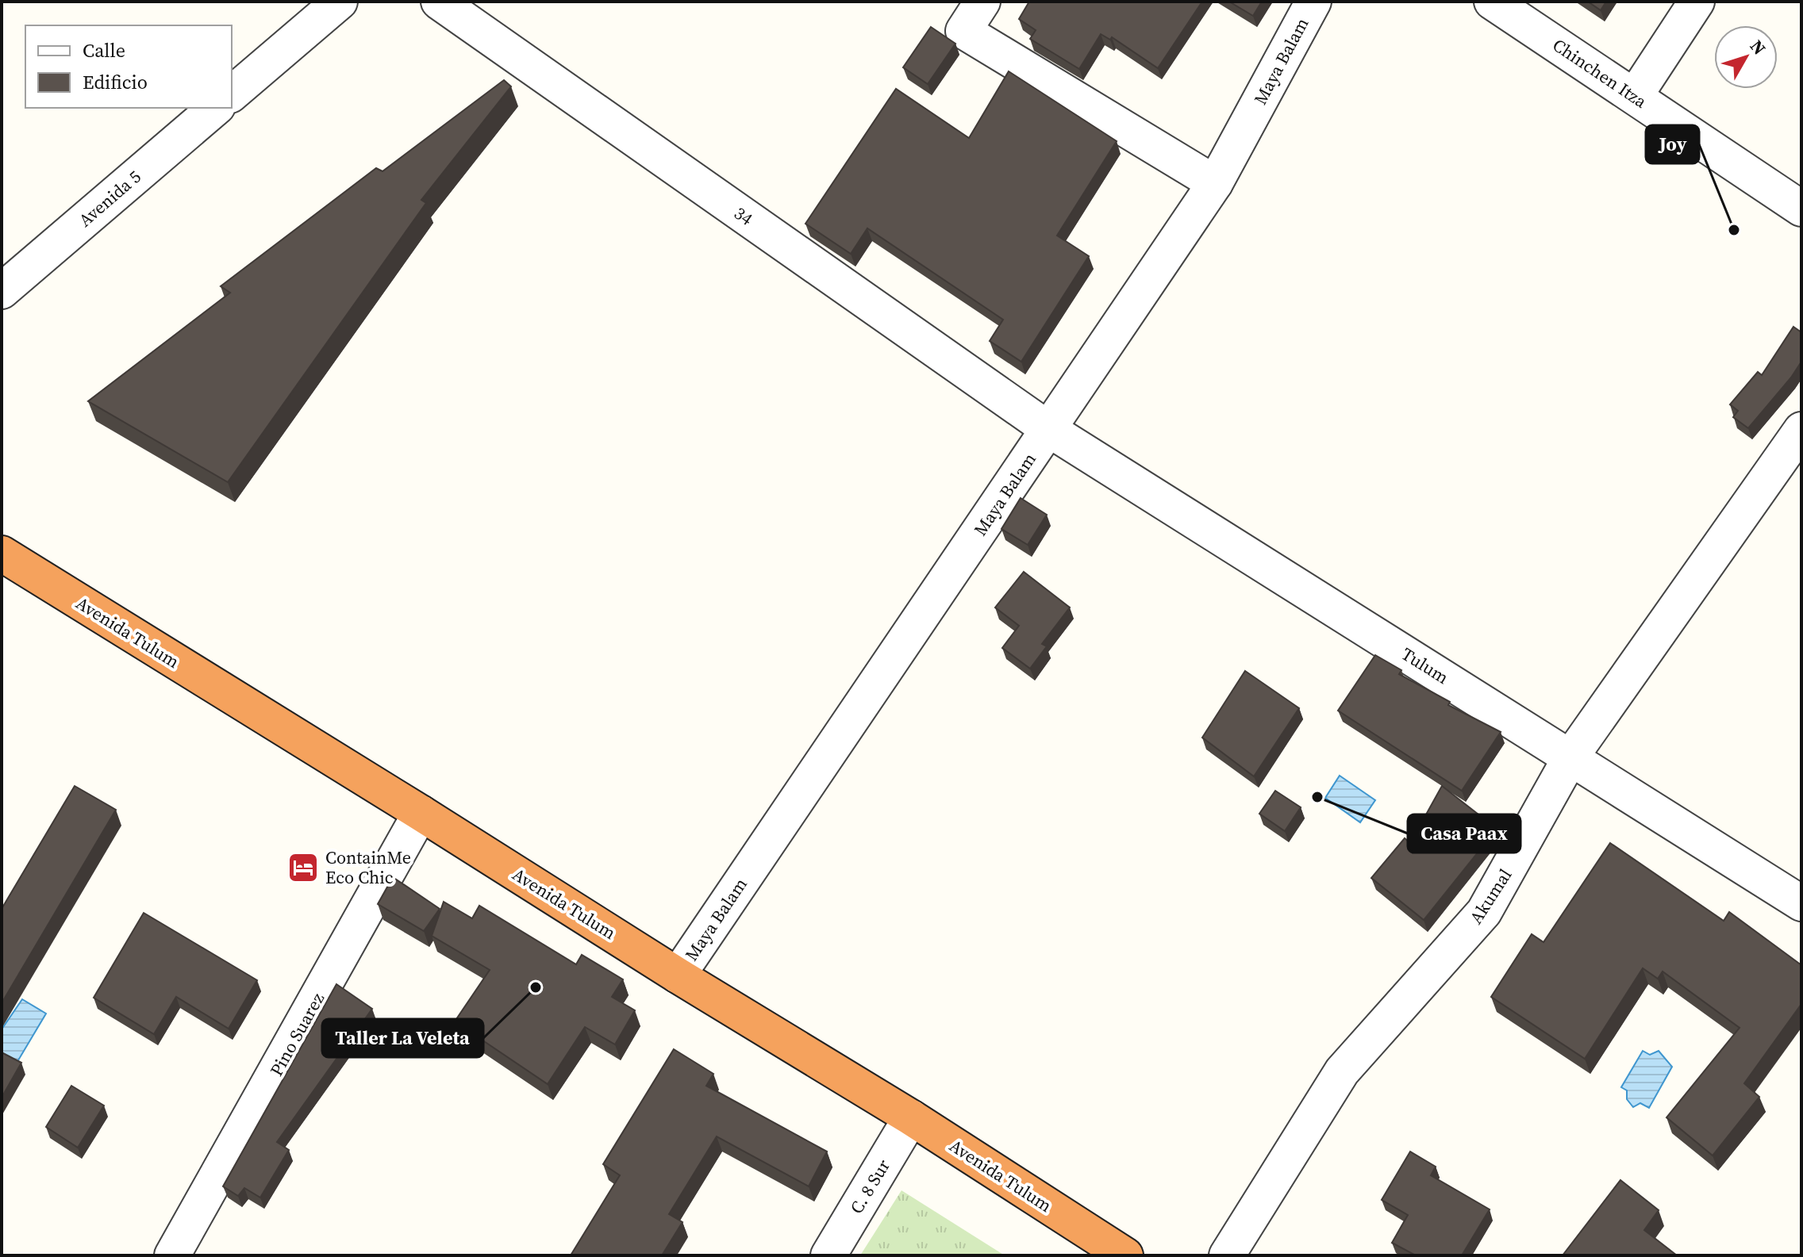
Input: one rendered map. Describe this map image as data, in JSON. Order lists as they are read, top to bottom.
{
  "streets": {
    "highway": ["Avenida Tulum"],
    "street": [
      "Maya Balam",
      "Chinchen Itza",
      "Avenida 5",
      "34",
      "Tulum",
      "Akumal",
      "Pino Suarez",
      "C. 8 Sur"
    ]
  },
  "crossings": [
    ["Maya Balam", "34"],
    ["Maya Balam", "Avenida Tulum"],
    ["Maya Balam", "Tulum"],
    ["34", "Tulum"],
    ["Avenida Tulum", "Pino Suarez"],
    ["Avenida Tulum", "C. 8 Sur"],
    ["Tulum", "Akumal"]
  ],
  "places": {
    "other": ["Joy", "Casa Paax", "Taller La Veleta"],
    "hotel": ["ContainMe Eco Chic"]
  },
  "legend": ["Calle", "Edificio"],
  "north": "top right"
}
